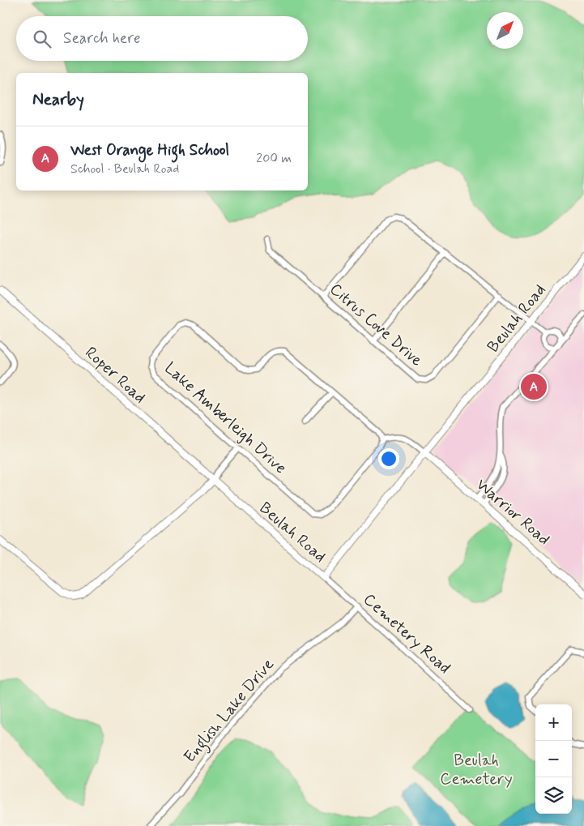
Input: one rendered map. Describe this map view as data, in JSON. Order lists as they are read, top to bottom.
{
  "streets": {
    "street": [
      "Beulah Road",
      "Citrus Cove Drive",
      "Roper Road",
      "Lake Amberleigh Drive",
      "Warrior Road",
      "Cemetery Road",
      "English Lake Drive"
    ]
  },
  "crossings": [
    ["Beulah Road", "Roper Road"],
    ["Beulah Road", "Warrior Road"],
    ["Beulah Road", "Cemetery Road"],
    ["Cemetery Road", "English Lake Drive"]
  ],
  "parks": ["Beulah Cemetery"],
  "north": "top right",
  "page": {
    "search": "Search here",
    "heading": "Nearby",
    "list": [
      {
        "mark": "A",
        "name": "West Orange High School",
        "note": "School · Beulah Road",
        "value": "200 m"
      }
    ],
    "pins": "A",
    "map_buttons": ["+", "−"]
  }
}
